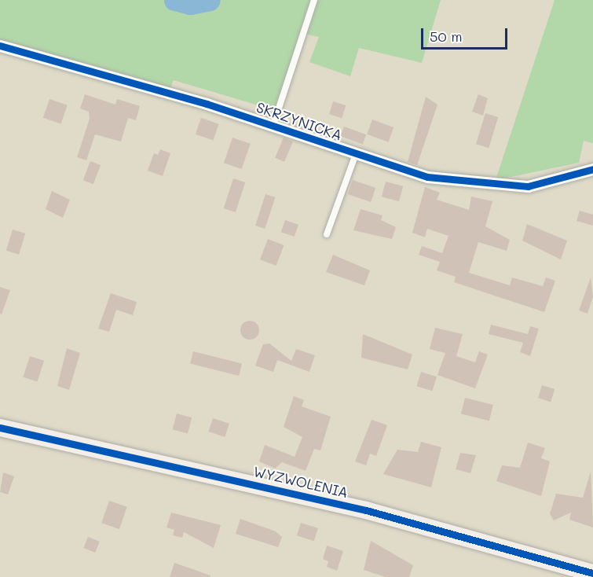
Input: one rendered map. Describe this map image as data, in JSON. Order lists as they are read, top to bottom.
{
  "streets": {
    "street": ["SKRZYNICKA", "WYZWOLENIA"]
  },
  "scale_bar": "50 m"
}
